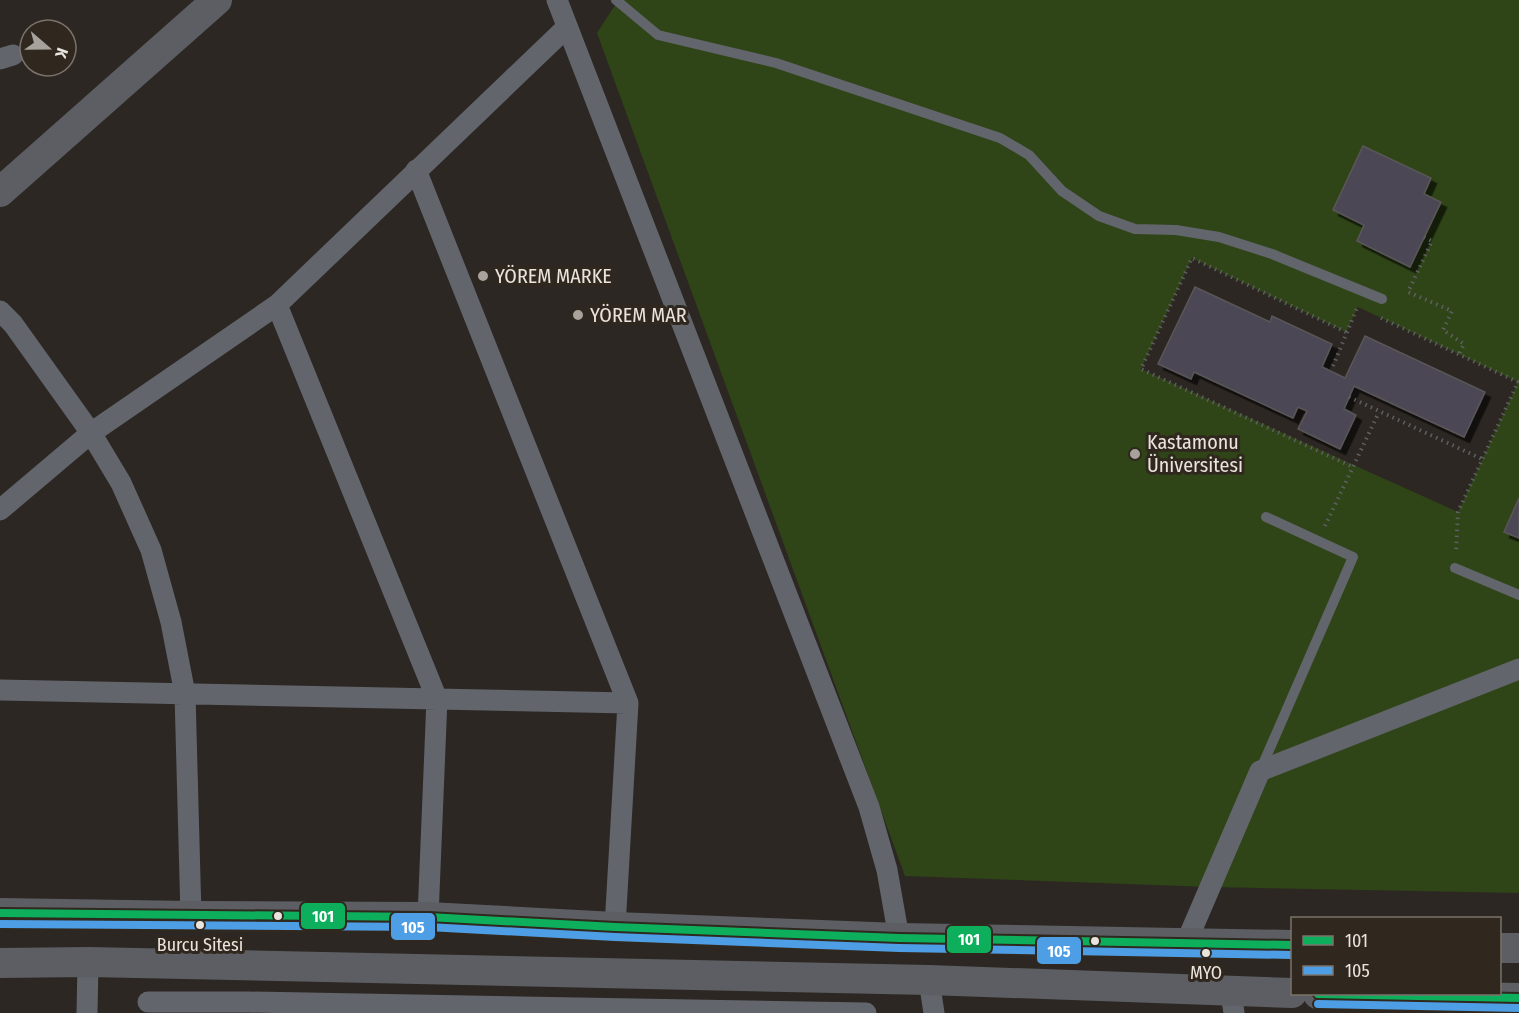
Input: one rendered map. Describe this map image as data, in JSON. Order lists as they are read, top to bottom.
{
  "places": [
    "YÖREM MARKE",
    "YÖREM MAR",
    "Kastamonu Üniversitesi",
    "Burcu Sitesi",
    "MYO"
  ],
  "lines": ["transit line 101", "transit line 105"],
  "legend": ["101", "105"],
  "north": "right"
}
